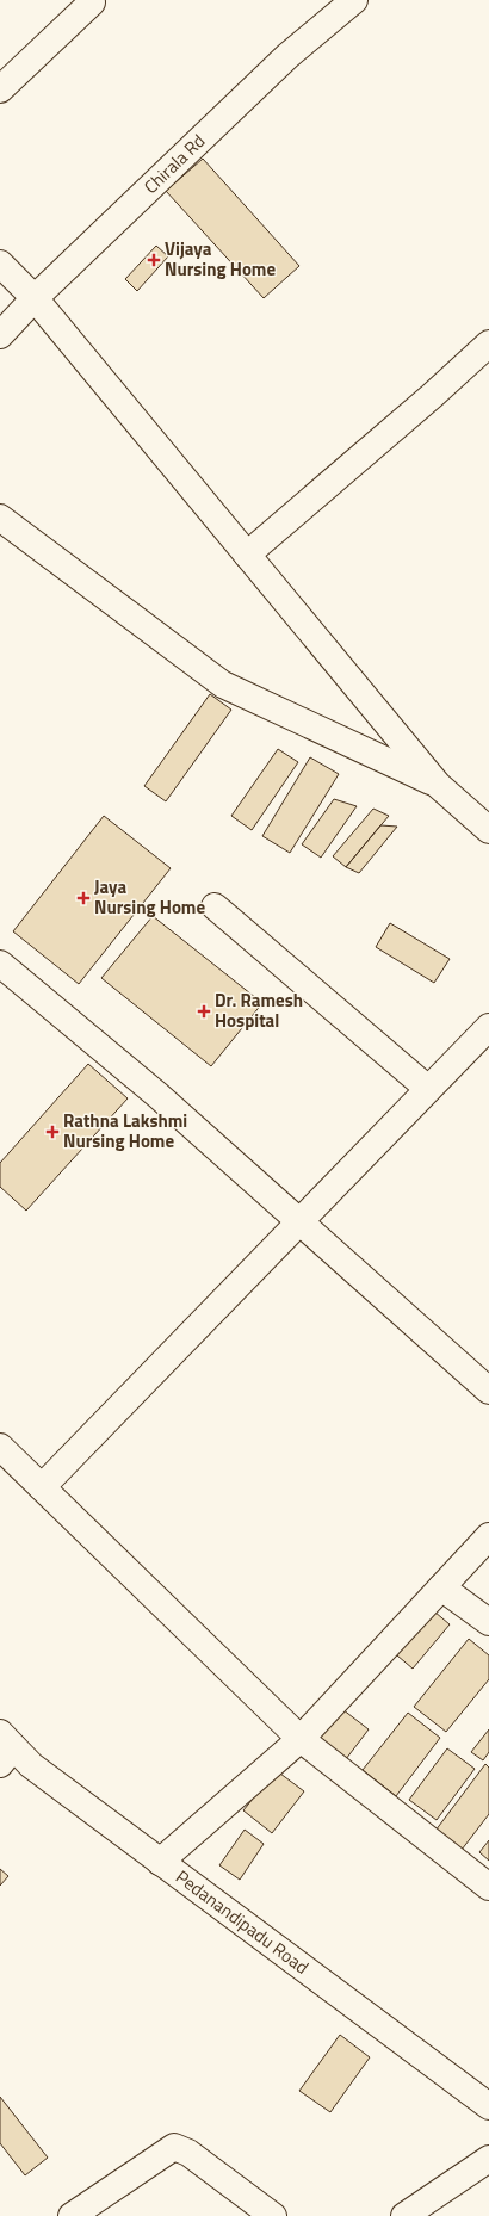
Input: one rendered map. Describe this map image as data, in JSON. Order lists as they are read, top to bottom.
{
  "streets": {
    "street": ["Chirala Rd", "Pedanandipadu Road"]
  },
  "places": {
    "health": [
      "Vijaya Nursing Home",
      "Jaya Nursing Home",
      "Dr. Ramesh Hospital",
      "Rathna Lakshmi Nursing Home"
    ]
  }
}
